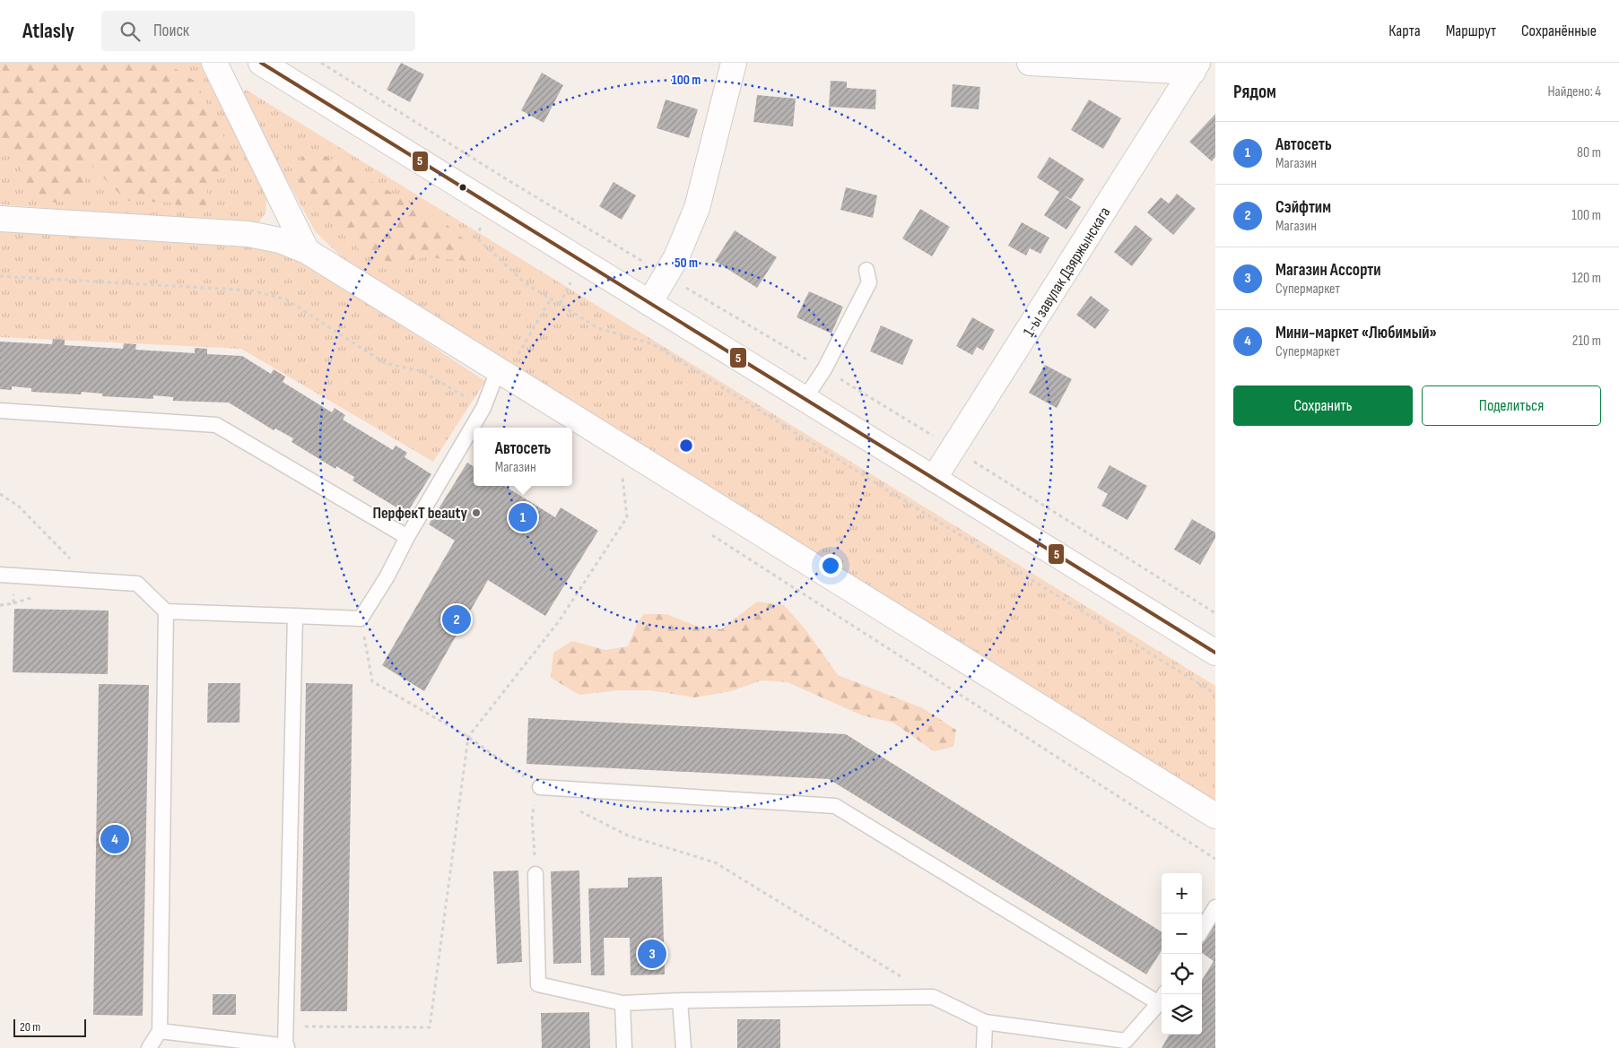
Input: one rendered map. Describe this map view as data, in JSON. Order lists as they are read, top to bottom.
{
  "streets": {
    "street": ["1-ы завулак Дзяржынскага"]
  },
  "places": ["ПерфекТ beauty"],
  "lines": ["transit line 5"],
  "scale_bar": "20 m",
  "page": {
    "header": "Atlasly",
    "search": "Поиск",
    "nav": ["Карта", "Маршрут", "Сохранённые"],
    "heading": ["Рядом", "Найдено: 4"],
    "list": [
      {
        "mark": "1",
        "name": "Автосеть",
        "note": "Магазин",
        "value": "80 m"
      },
      {
        "mark": "2",
        "name": "Сэйфтим",
        "note": "Магазин",
        "value": "100 m"
      },
      {
        "mark": "3",
        "name": "Магазин Ассорти",
        "note": "Супермаркет",
        "value": "120 m"
      },
      {
        "mark": "4",
        "name": "Мини-маркет «Любимый»",
        "note": "Супермаркет",
        "value": "210 m"
      }
    ],
    "buttons": ["Сохранить", "Поделиться"],
    "popup": ["Автосеть", "Магазин"],
    "pins": [
      "1",
      "2",
      "4",
      "3"
    ],
    "map_buttons": ["+", "−"],
    "scale": "20 m"
  },
  "rings": ["100 m", "50 m"]
}
